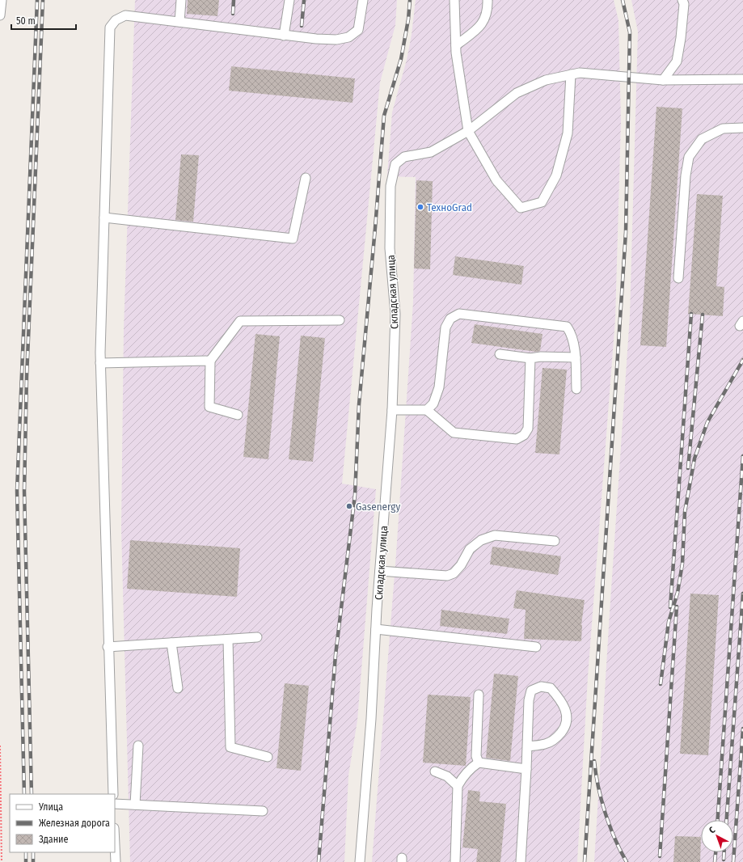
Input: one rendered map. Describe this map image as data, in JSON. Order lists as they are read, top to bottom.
{
  "streets": {
    "street": ["Складская улица"]
  },
  "places": ["ТехноGrad", "Gasenergy"],
  "legend": ["Улица", "Железная дорога", "Здание"],
  "scale_bar": "50 m",
  "north": "top left"
}
